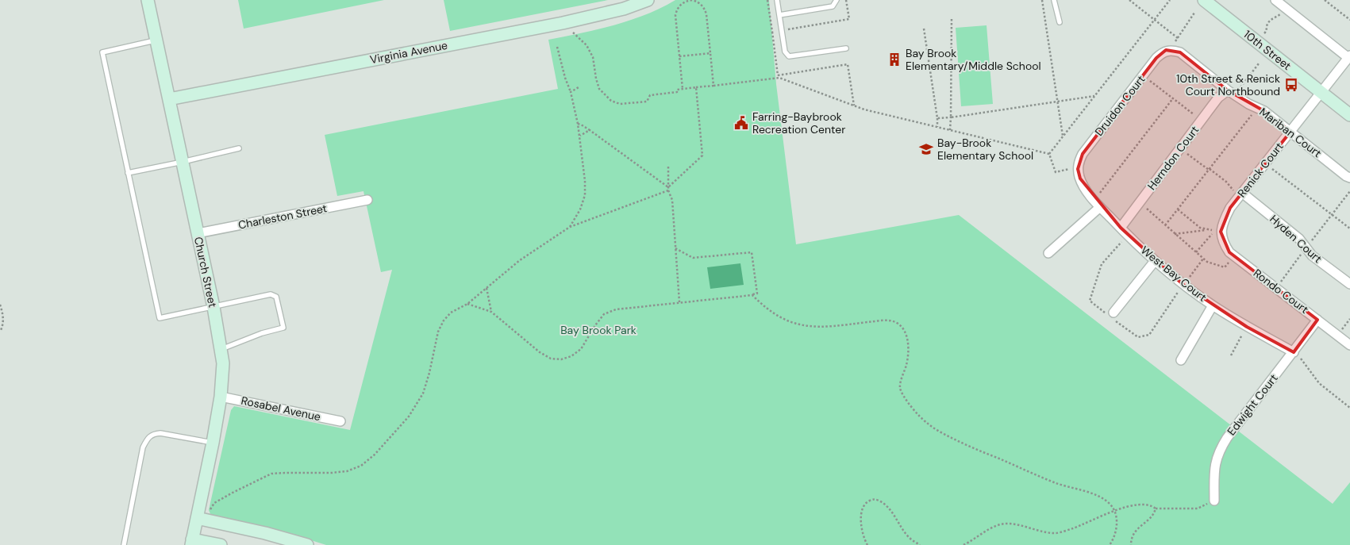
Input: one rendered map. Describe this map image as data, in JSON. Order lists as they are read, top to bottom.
{
  "streets": {
    "street": [
      "10th Street",
      "Virginia Avenue",
      "Druidon Court",
      "Mariban Court",
      "Herndon Court",
      "Renick Court",
      "Charleston Street",
      "Hyden Court",
      "Church Street",
      "West Bay Court",
      "Rondo Court",
      "Edwight Court",
      "Rosabel Avenue"
    ]
  },
  "crossings": [
    ["10th Street", "Renick Court"],
    ["Virginia Avenue", "Church Street"],
    ["Druidon Court", "Mariban Court"],
    ["Druidon Court", "West Bay Court"],
    ["Mariban Court", "Herndon Court"],
    ["Mariban Court", "Renick Court"],
    ["Herndon Court", "West Bay Court"],
    ["Renick Court", "Hyden Court"],
    ["Renick Court", "Rondo Court"],
    ["Charleston Street", "Church Street"],
    ["Church Street", "Rosabel Avenue"],
    ["West Bay Court", "Edwight Court"],
    ["Rondo Court", "Edwight Court"]
  ],
  "parks": ["Bay Brook Park"],
  "places": {
    "building": ["Bay Brook Elementary/Middle School"],
    "bus stop": ["10th Street & Renick Court Northbound"],
    "public building": ["Farring-Baybrook Recreation Center"],
    "school or university": ["Bay-Brook Elementary School"]
  }
}
